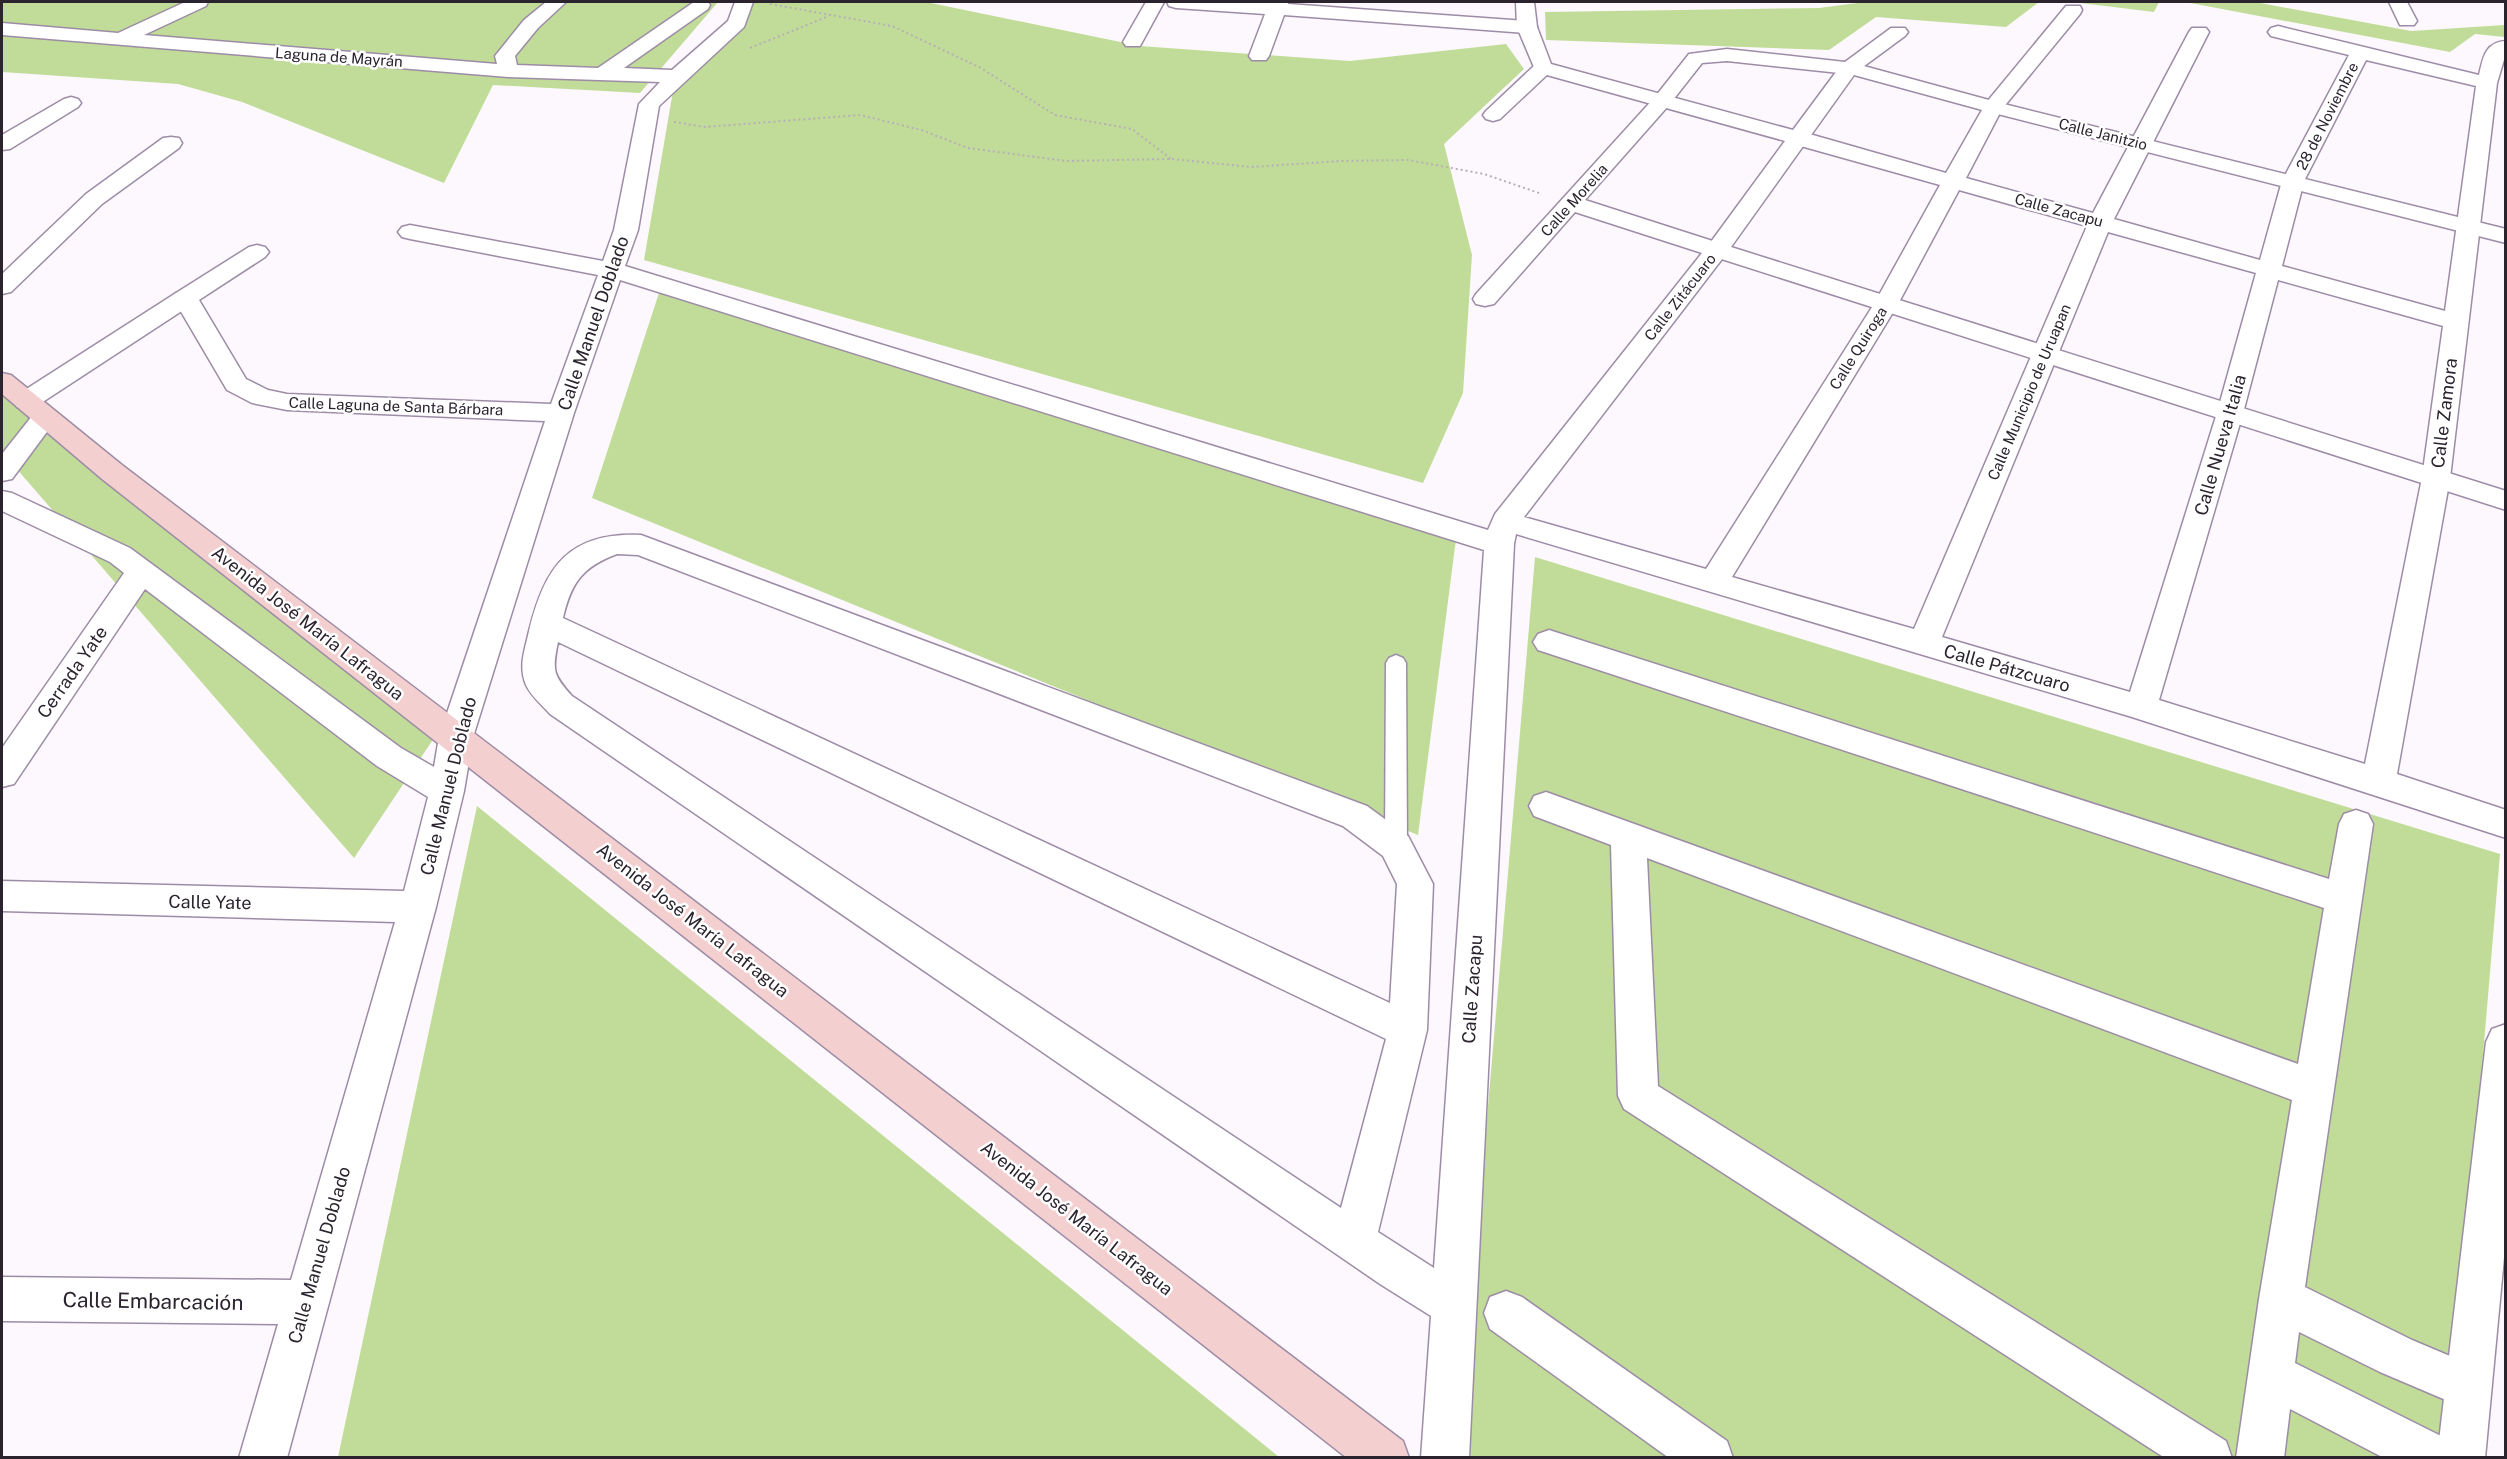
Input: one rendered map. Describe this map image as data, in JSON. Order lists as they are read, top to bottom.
{
  "streets": {
    "main road": ["Avenida José María Lafragua"],
    "street": [
      "Laguna de Mayrán",
      "28 de Noviembre",
      "Calle Janitzio",
      "Calle Morelia",
      "Calle Zacapu",
      "Calle Zitácuaro",
      "Calle Manuel Doblado",
      "Calle Quiroga",
      "Calle Municipio de Uruapan",
      "Calle Laguna de Santa Bárbara",
      "Calle Zamora",
      "Calle Nueva Italia",
      "Calle Pátzcuaro",
      "Cerrada Yate",
      "Calle Yate",
      "Calle Embarcación"
    ]
  },
  "crossings": [
    ["Laguna de Mayrán", "Calle Manuel Doblado"],
    ["28 de Noviembre", "Calle Janitzio"],
    ["28 de Noviembre", "Calle Zamora"],
    ["28 de Noviembre", "Calle Nueva Italia"],
    ["Calle Janitzio", "Calle Morelia"],
    ["Calle Janitzio", "Calle Zitácuaro"],
    ["Calle Janitzio", "Calle Quiroga"],
    ["Calle Janitzio", "Calle Municipio de Uruapan"],
    ["Calle Janitzio", "Calle Zamora"],
    ["Calle Janitzio", "Calle Nueva Italia"],
    ["Calle Morelia", "Calle Zacapu"],
    ["Calle Zacapu", "Calle Zitácuaro"],
    ["Calle Zacapu", "Calle Quiroga"],
    ["Calle Zacapu", "Calle Municipio de Uruapan"],
    ["Calle Zacapu", "Calle Zamora"],
    ["Calle Zacapu", "Calle Nueva Italia"],
    ["Calle Zacapu", "Calle Pátzcuaro"],
    ["Calle Zitácuaro", "Calle Pátzcuaro"],
    ["Calle Manuel Doblado", "Calle Laguna de Santa Bárbara"],
    ["Calle Manuel Doblado", "Avenida José María Lafragua"],
    ["Calle Manuel Doblado", "Calle Pátzcuaro"],
    ["Calle Manuel Doblado", "Calle Yate"],
    ["Calle Manuel Doblado", "Calle Embarcación"],
    ["Calle Quiroga", "Calle Pátzcuaro"],
    ["Calle Municipio de Uruapan", "Calle Pátzcuaro"],
    ["Calle Zamora", "Calle Pátzcuaro"],
    ["Calle Nueva Italia", "Calle Pátzcuaro"]
  ]
}
